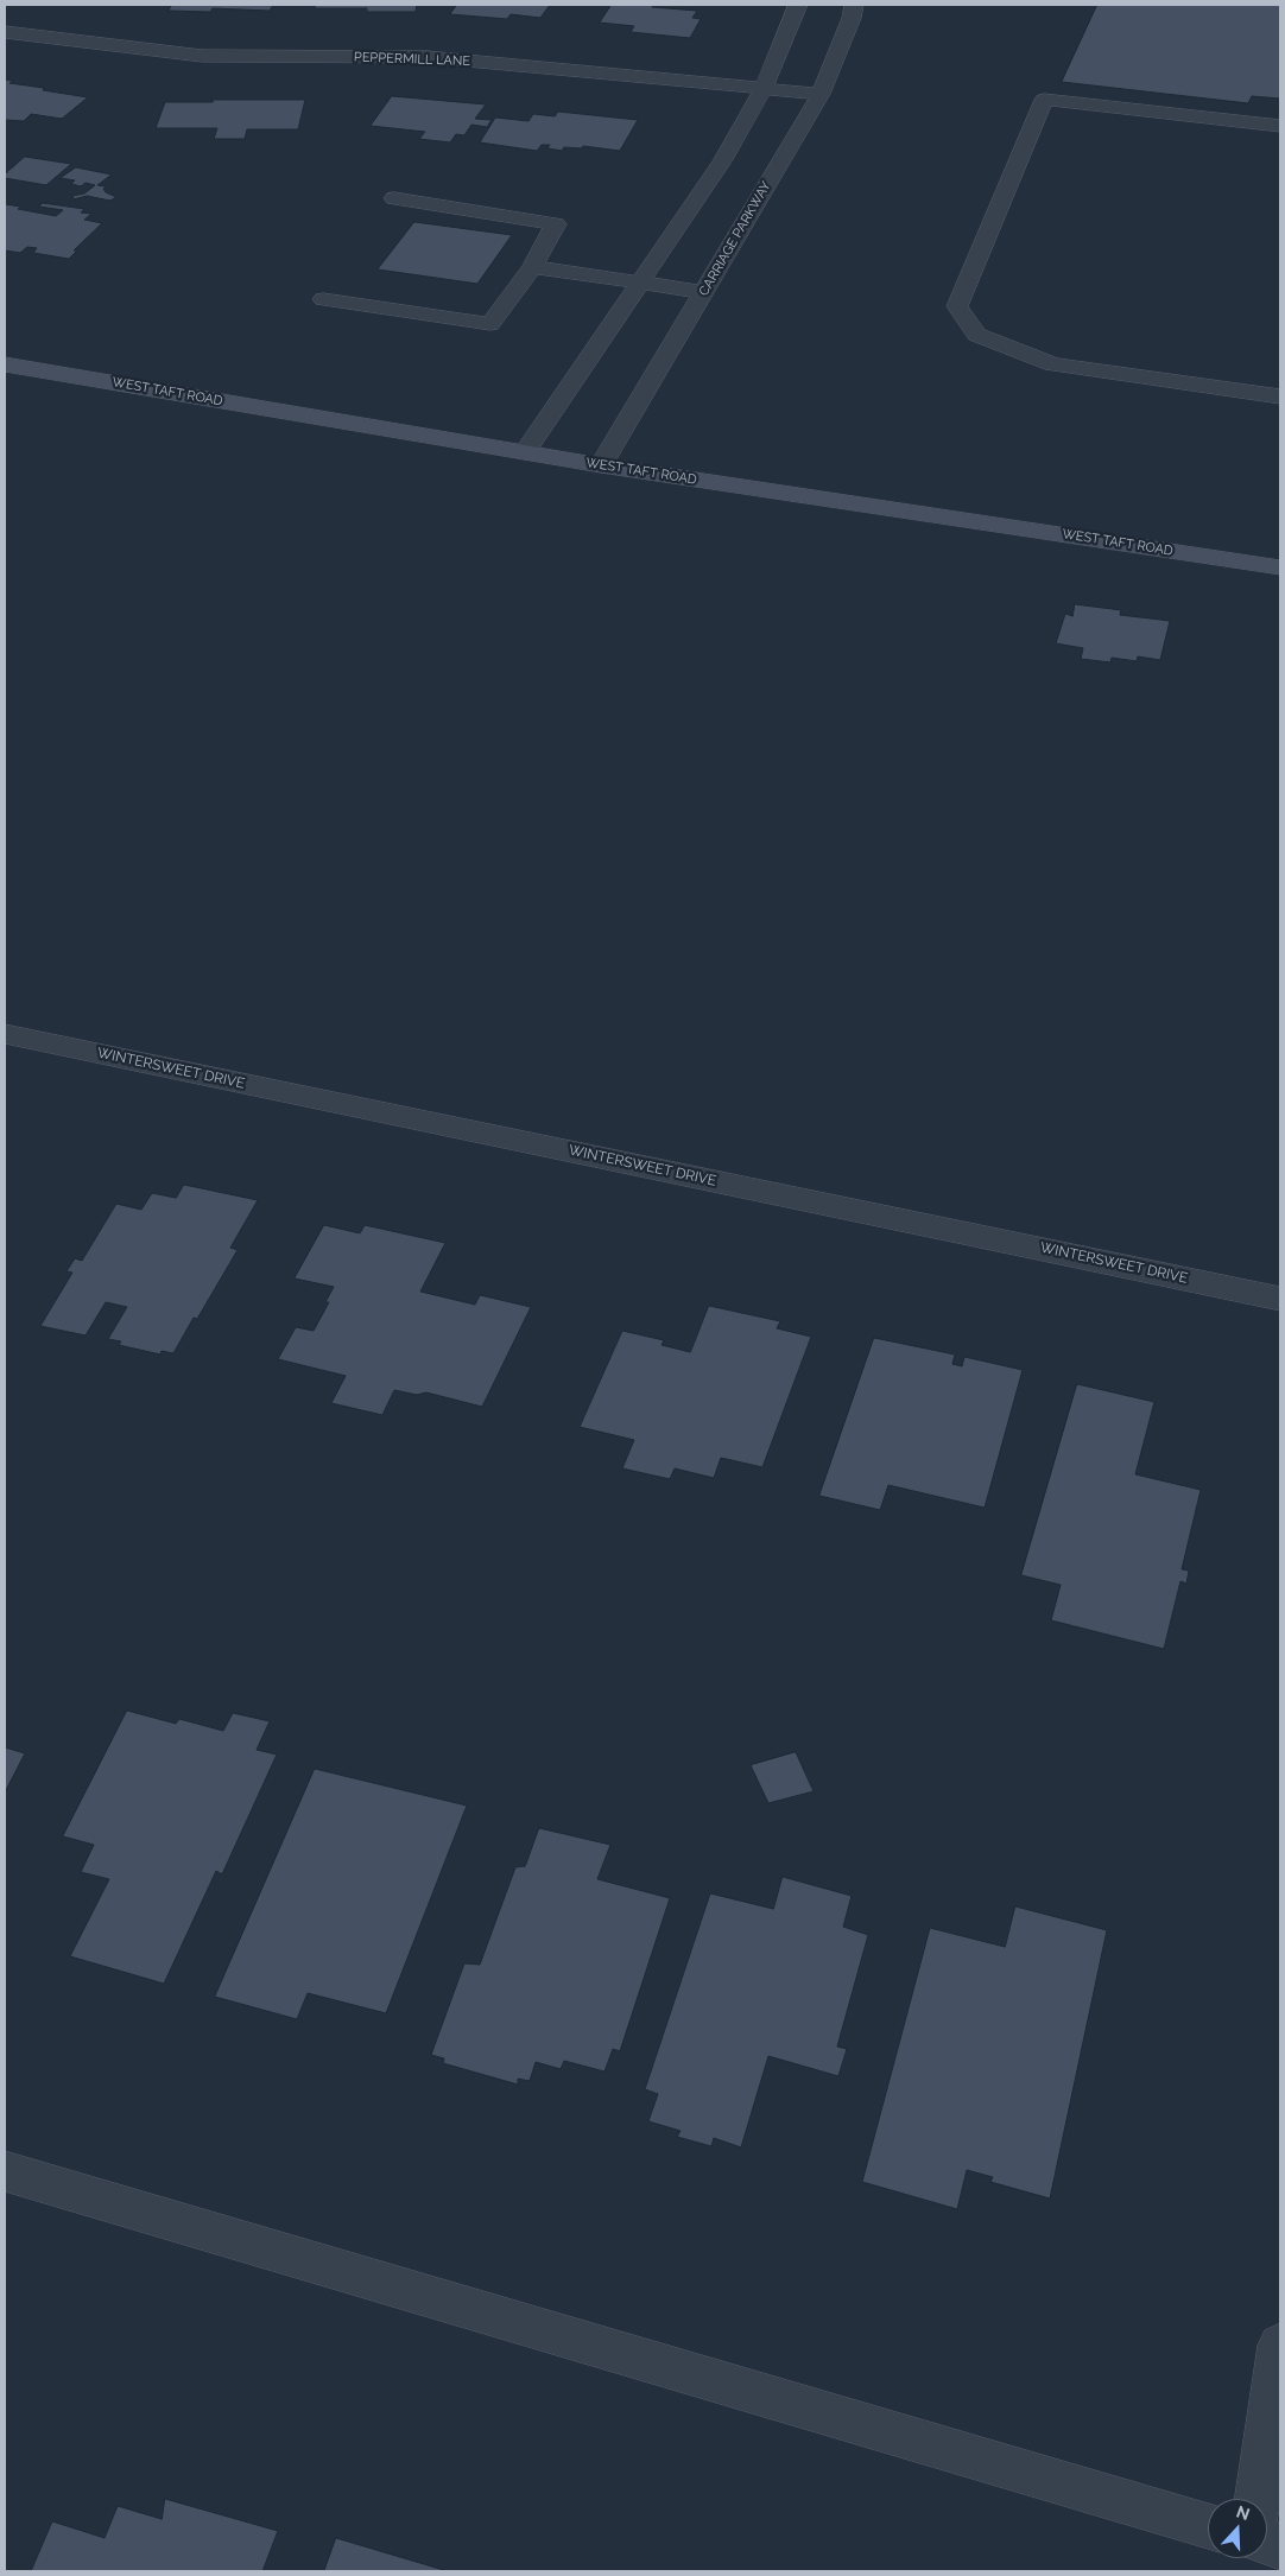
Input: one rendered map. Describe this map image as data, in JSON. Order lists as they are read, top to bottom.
{
  "streets": {
    "main road": ["WEST TAFT ROAD"],
    "street": ["PEPPERMILL LANE", "CARRIAGE PARKWAY", "WINTERSWEET DRIVE"]
  },
  "crossings": [
    ["PEPPERMILL LANE", "CARRIAGE PARKWAY"],
    ["CARRIAGE PARKWAY", "WEST TAFT ROAD"]
  ],
  "north": "top"
}
